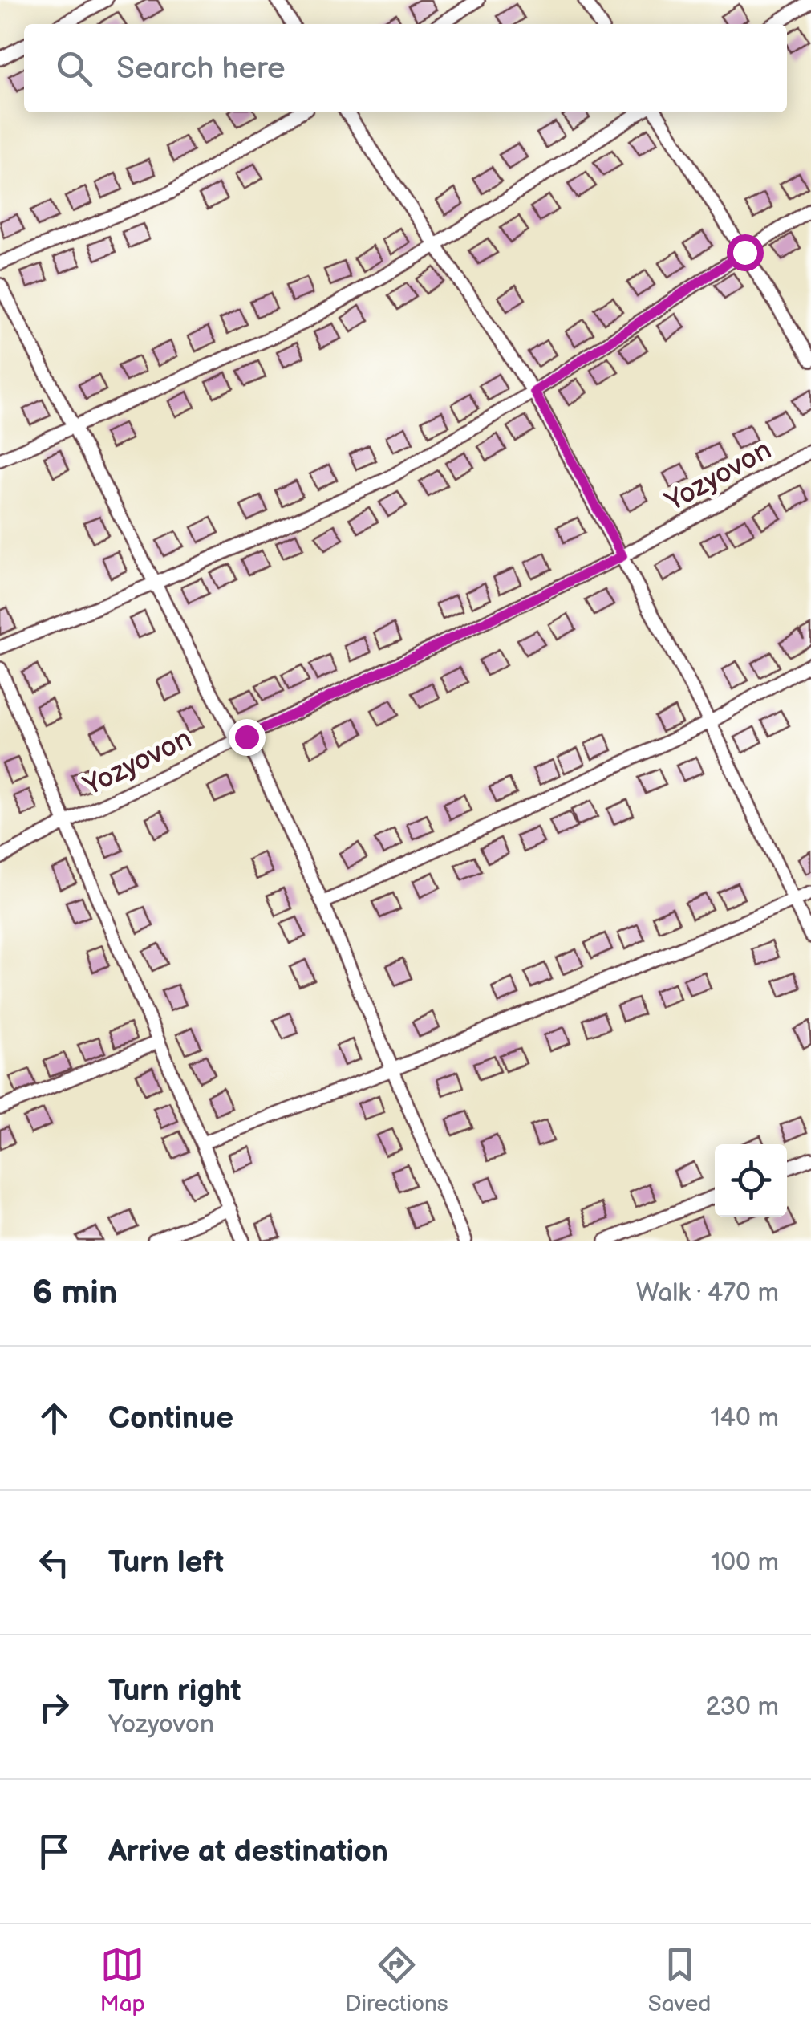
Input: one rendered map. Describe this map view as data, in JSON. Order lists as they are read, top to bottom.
{
  "streets": {
    "street": ["Yozyovon"]
  },
  "page": {
    "search": "Search here",
    "heading": ["6 min", "Walk · 470 m"],
    "list": [
      ["Continue", "140 m"],
      ["Turn left", "100 m"],
      ["Turn right", "Yozyovon", "230 m"],
      "Arrive at destination"
    ],
    "nav": ["Map", "Directions", "Saved"]
  }
}
